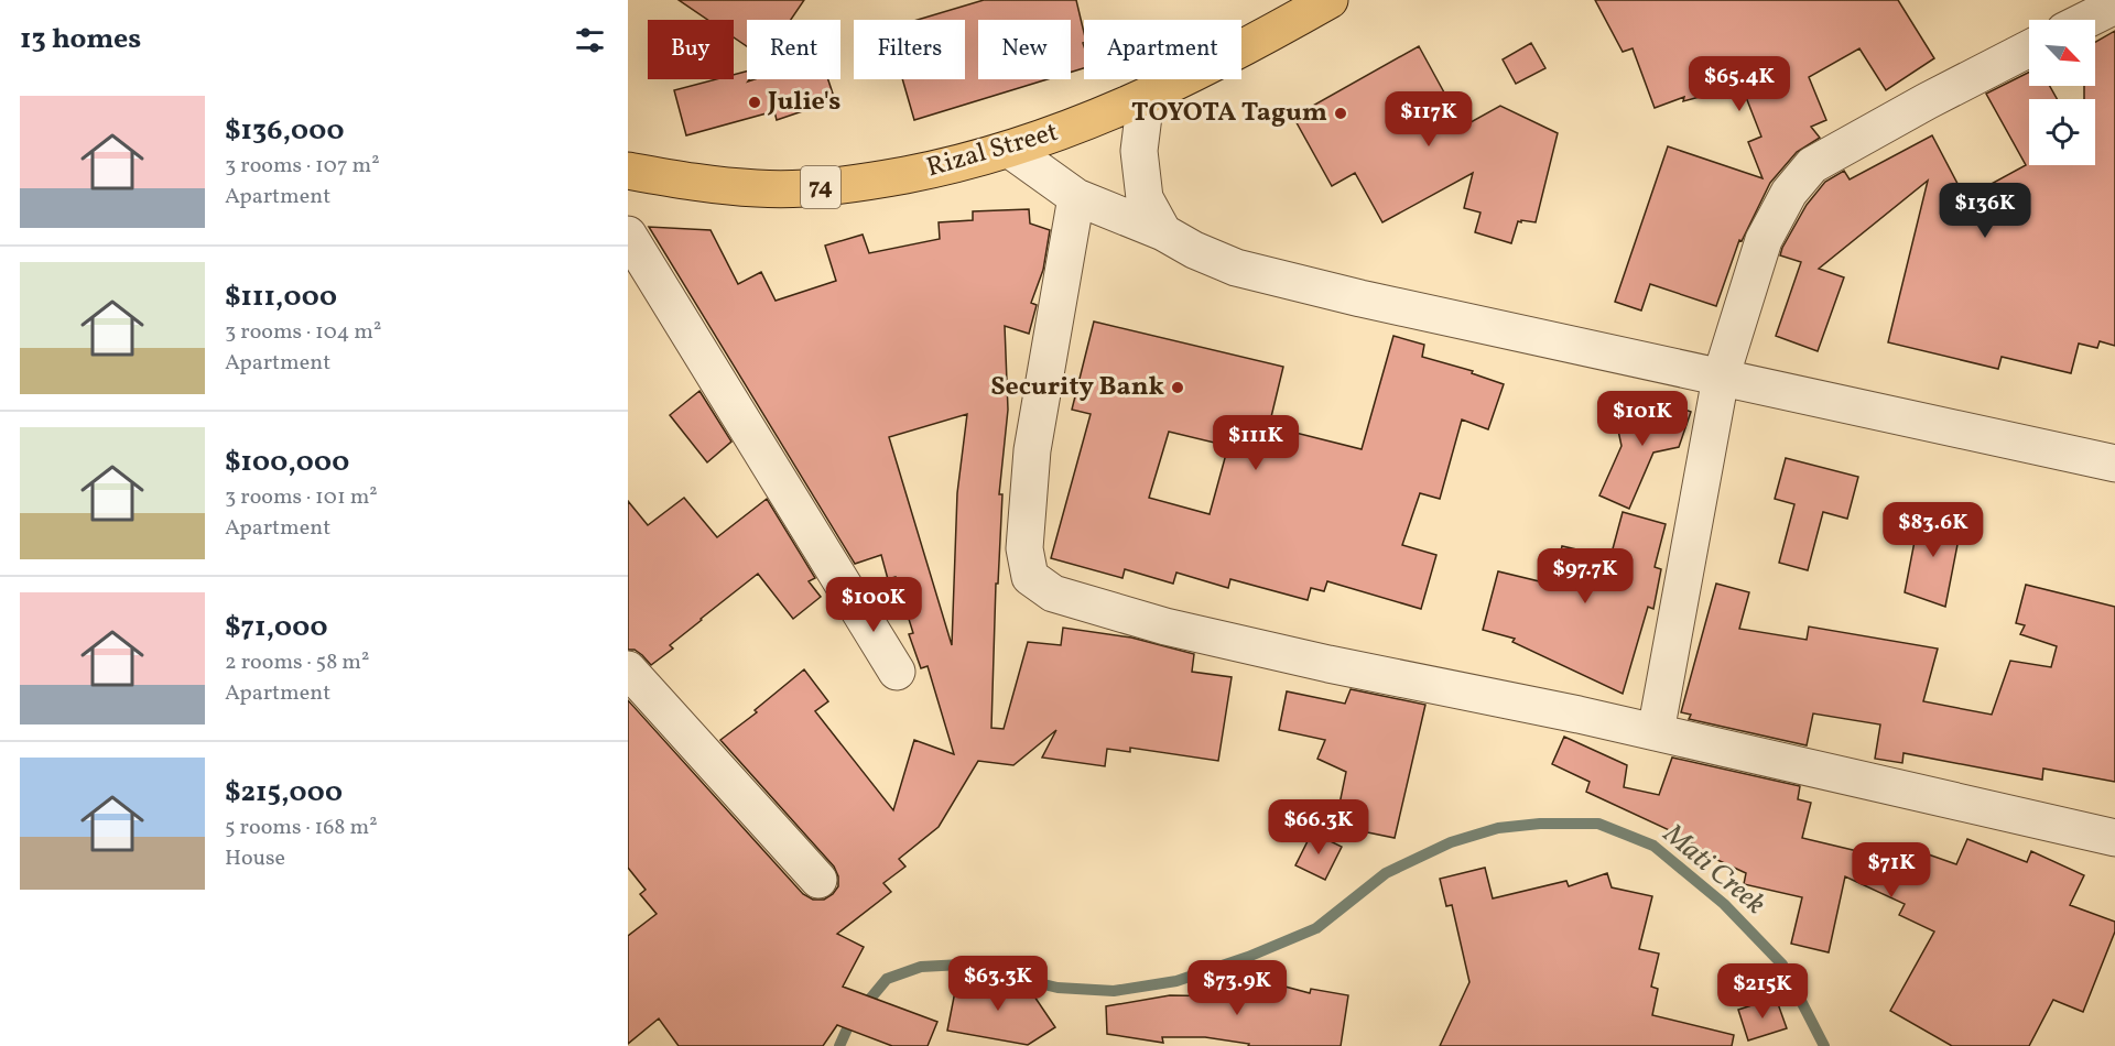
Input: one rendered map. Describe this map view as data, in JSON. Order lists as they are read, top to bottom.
{
  "streets": {
    "main road": ["Rizal Street", "74"]
  },
  "water": ["Mati Creek"],
  "places": ["Julie's", "TOYOTA Tagum", "Security Bank"],
  "north": "bottom right",
  "page": {
    "heading": "13 homes",
    "chip": [
      "Buy",
      "Rent",
      "Filters",
      "New",
      "Apartment"
    ],
    "price": [
      "$65.4K",
      "$117K",
      "$136K",
      "$101K",
      "$111K",
      "$83.6K",
      "$97.7K",
      "$100K",
      "$66.3K",
      "$71K",
      "$63.3K",
      "$73.9K",
      "$215K"
    ],
    "list": [
      {
        "name": "$136,000",
        "note": "3 rooms · 107 m² · Apartment"
      },
      {
        "name": "$111,000",
        "note": "3 rooms · 104 m² · Apartment"
      },
      {
        "name": "$100,000",
        "note": "3 rooms · 101 m² · Apartment"
      },
      {
        "name": "$71,000",
        "note": "2 rooms · 58 m² · Apartment"
      },
      {
        "name": "$215,000",
        "note": "5 rooms · 168 m² · House"
      }
    ]
  }
}
